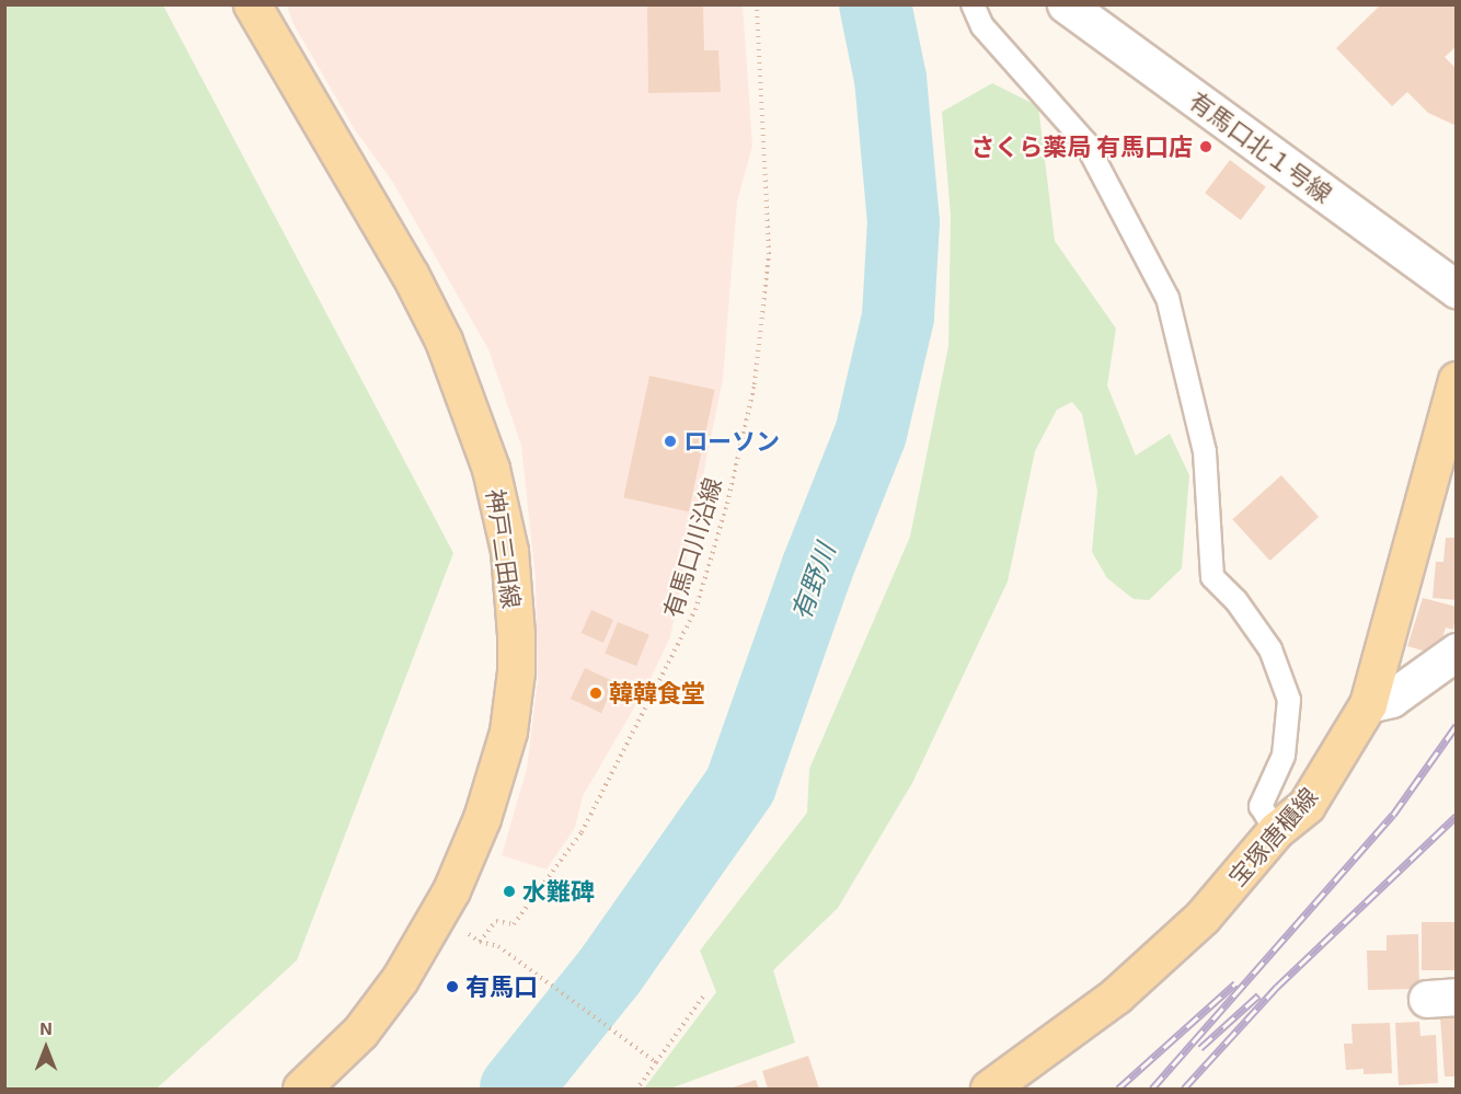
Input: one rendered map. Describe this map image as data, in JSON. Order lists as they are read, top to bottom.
{
  "streets": {
    "main road": ["神戸三田線", "宝塚唐櫃線"],
    "street": ["有馬口北１号線"],
    "path": ["有馬口川沿線"]
  },
  "water": ["有野川"],
  "places": [
    "さくら薬局 有馬口店",
    "ローソン",
    "韓韓食堂",
    "水難碑",
    "有馬口"
  ],
  "north": "top"
}
